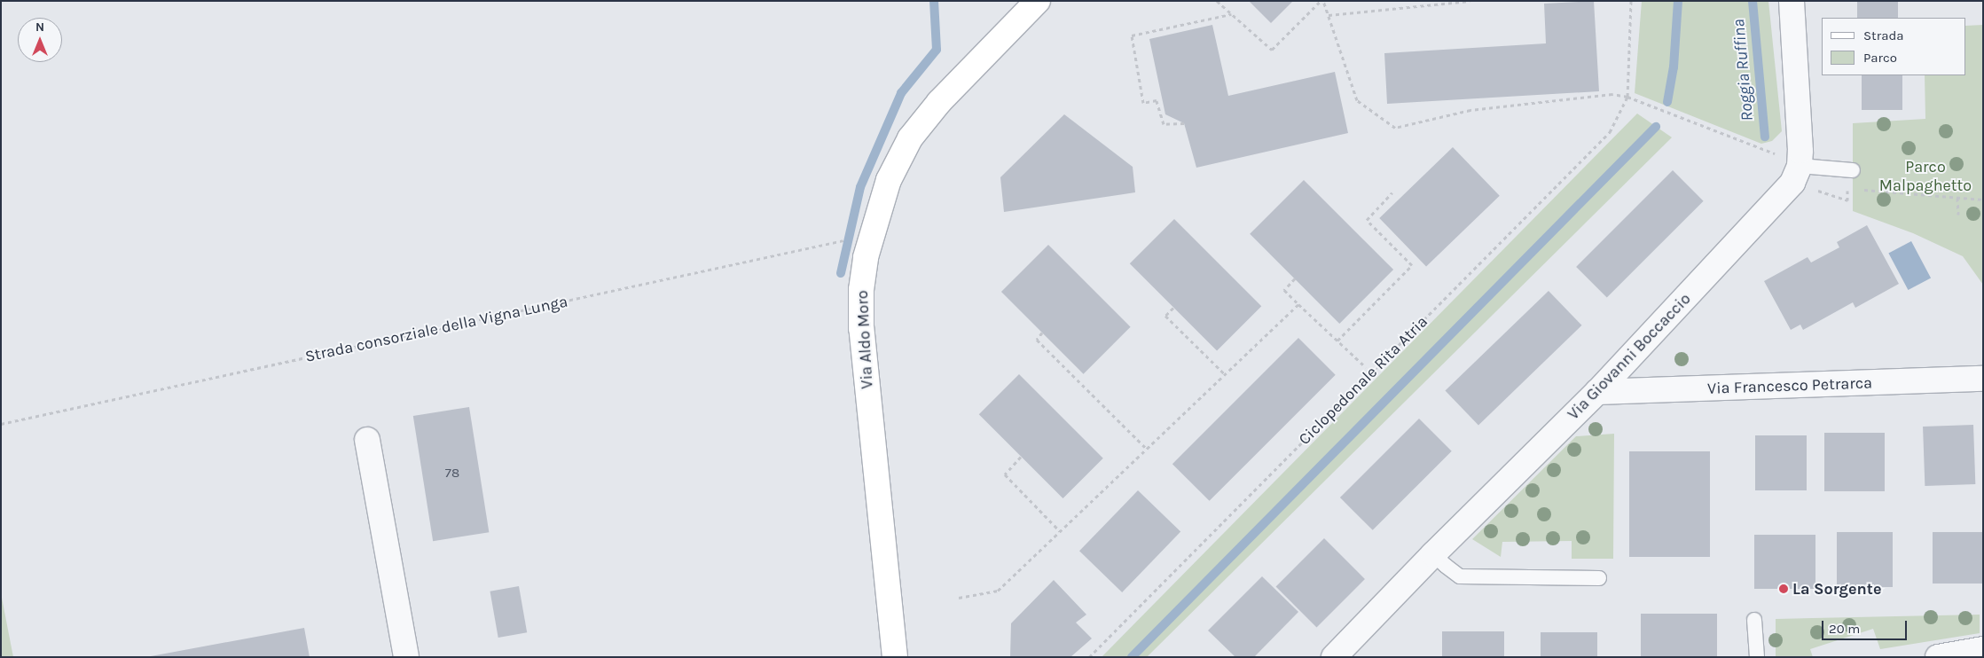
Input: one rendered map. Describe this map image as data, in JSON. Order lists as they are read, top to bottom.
{
  "streets": {
    "street": ["Via Aldo Moro", "Via Giovanni Boccaccio", "Via Francesco Petrarca"],
    "path": ["Strada consorziale della Vigna Lunga", "Ciclopedonale Rita Atria"]
  },
  "crossings": [
    ["Strada consorziale della Vigna Lunga", "Via Aldo Moro"],
    ["Via Giovanni Boccaccio", "Via Francesco Petrarca"]
  ],
  "water": ["Roggia Ruffina"],
  "parks": ["Parco Malpaghetto"],
  "places": ["La Sorgente"],
  "house_numbers": ["78"],
  "legend": ["Strada", "Parco"],
  "scale_bar": "20 m",
  "north": "top"
}
